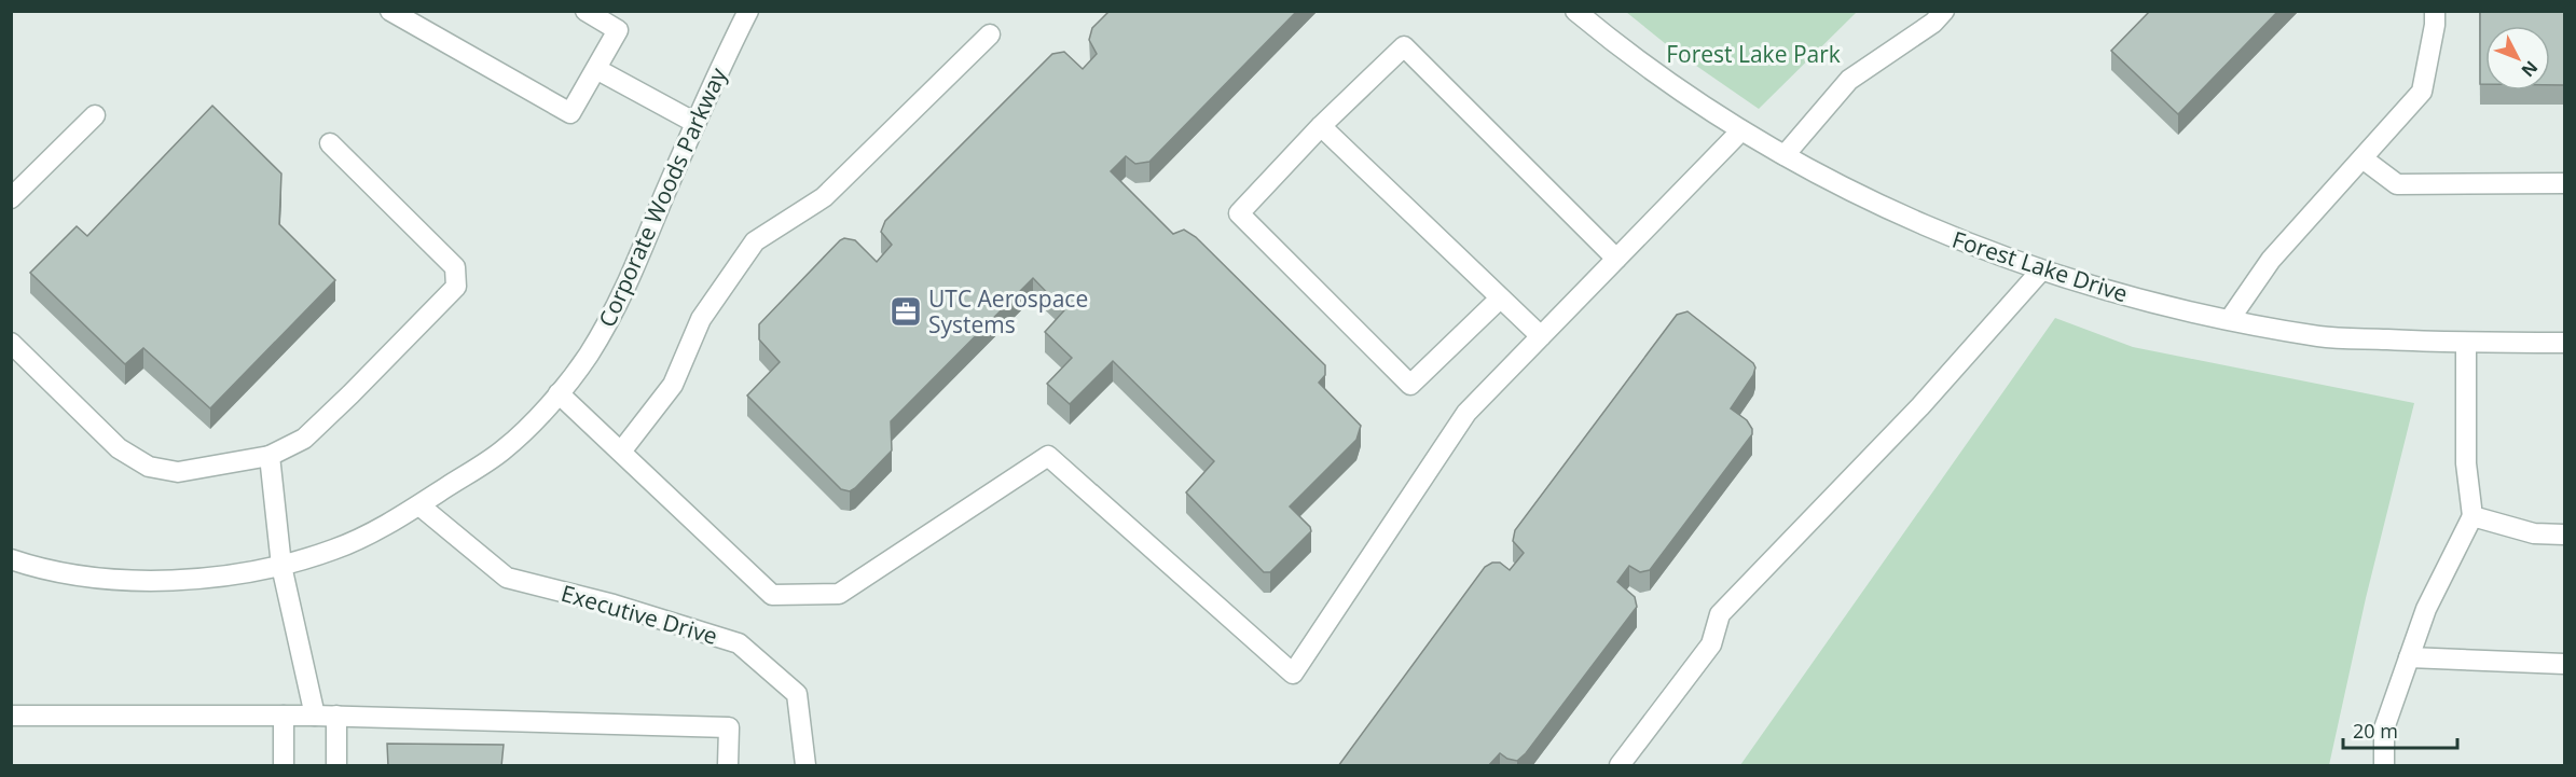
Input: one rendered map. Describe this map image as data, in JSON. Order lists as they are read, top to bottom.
{
  "streets": {
    "street": ["Corporate Woods Parkway", "Forest Lake Drive", "Executive Drive"]
  },
  "crossings": [
    ["Corporate Woods Parkway", "Executive Drive"]
  ],
  "parks": ["Forest Lake Park"],
  "places": {
    "office": ["UTC Aerospace Systems"]
  },
  "scale_bar": "20 m",
  "north": "bottom right"
}
